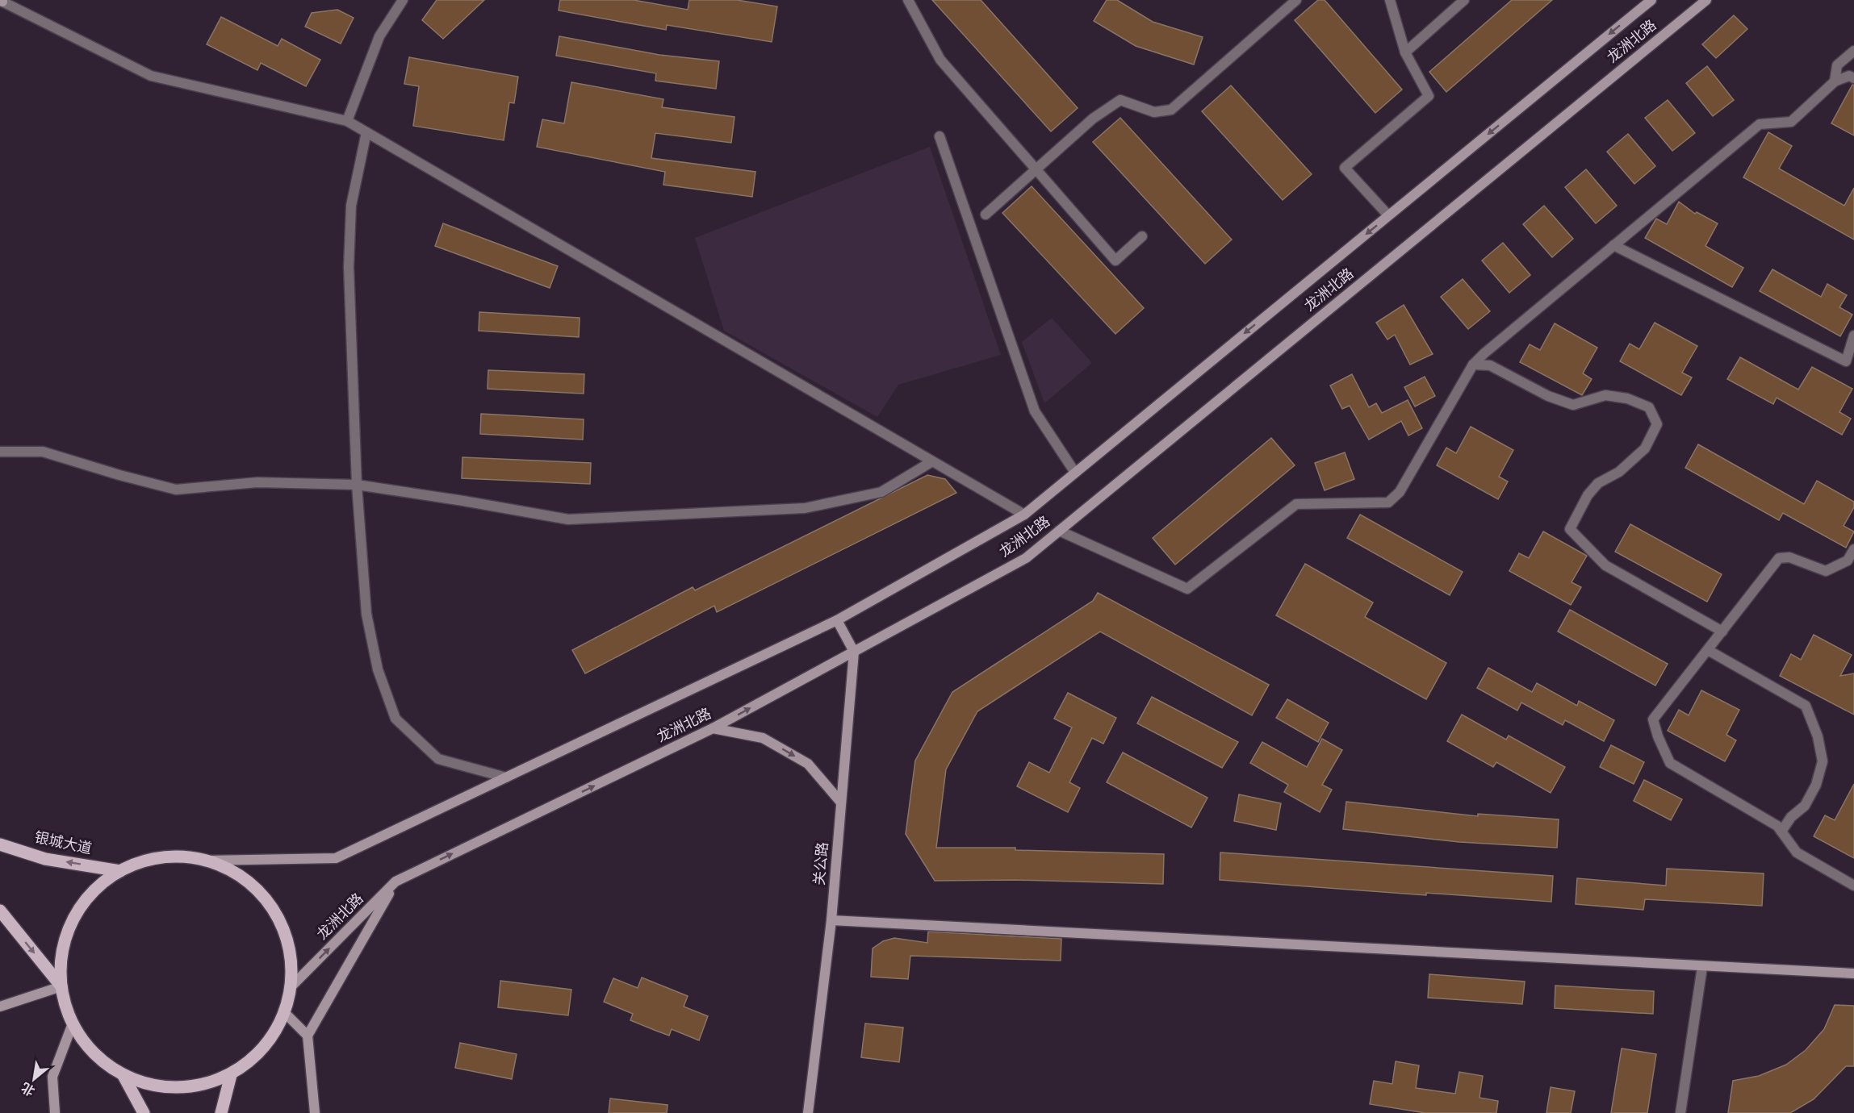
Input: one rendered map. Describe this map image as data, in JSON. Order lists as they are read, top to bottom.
{
  "streets": {
    "main road": ["龙洲北路", "银城大道", "关公路"]
  },
  "crossings": [
    ["龙洲北路", "关公路"]
  ],
  "one_way": ["银城大道"],
  "north": "bottom left"
}
